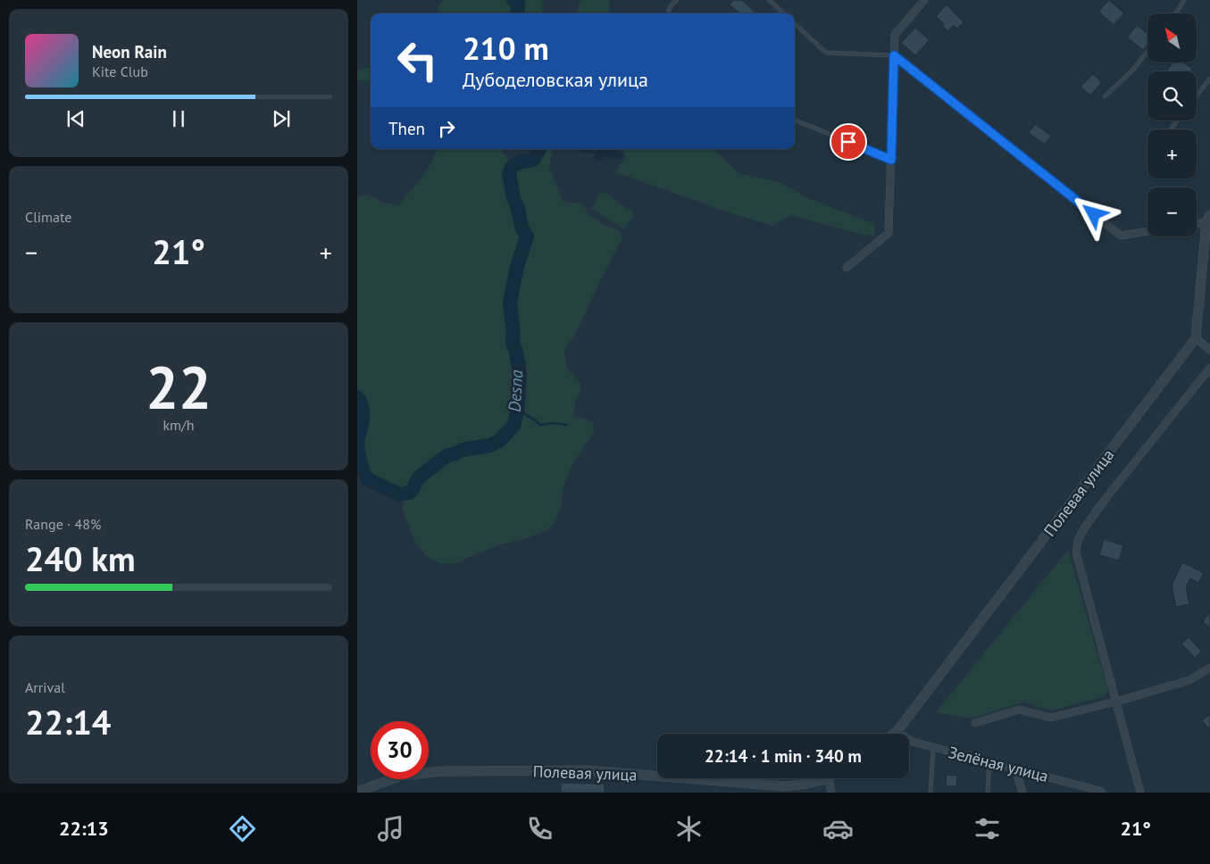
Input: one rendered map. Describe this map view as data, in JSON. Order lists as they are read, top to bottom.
{
  "streets": {
    "street": ["Полевая улица", "Зелёная улица"]
  },
  "crossings": [
    ["Полевая улица", "Зелёная улица"]
  ],
  "water": ["Desna"],
  "north": "top left",
  "page": {
    "map_buttons": ["+", "−"],
    "turn": ["210 m", "Дубоделовская улица"],
    "song": ["Neon Rain", "Kite Club"],
    "then": "Then",
    "tile": [
      "Climate",
      ["22", "km/h"],
      ["Range · 48%", "240 km"],
      ["Arrival", "22:14"]
    ],
    "heat": ["−", "21°", "+"],
    "limit": "30",
    "trip": "22:14 · 1 min · 340 m",
    "tabs": ["22:13", "21°"]
  }
}
